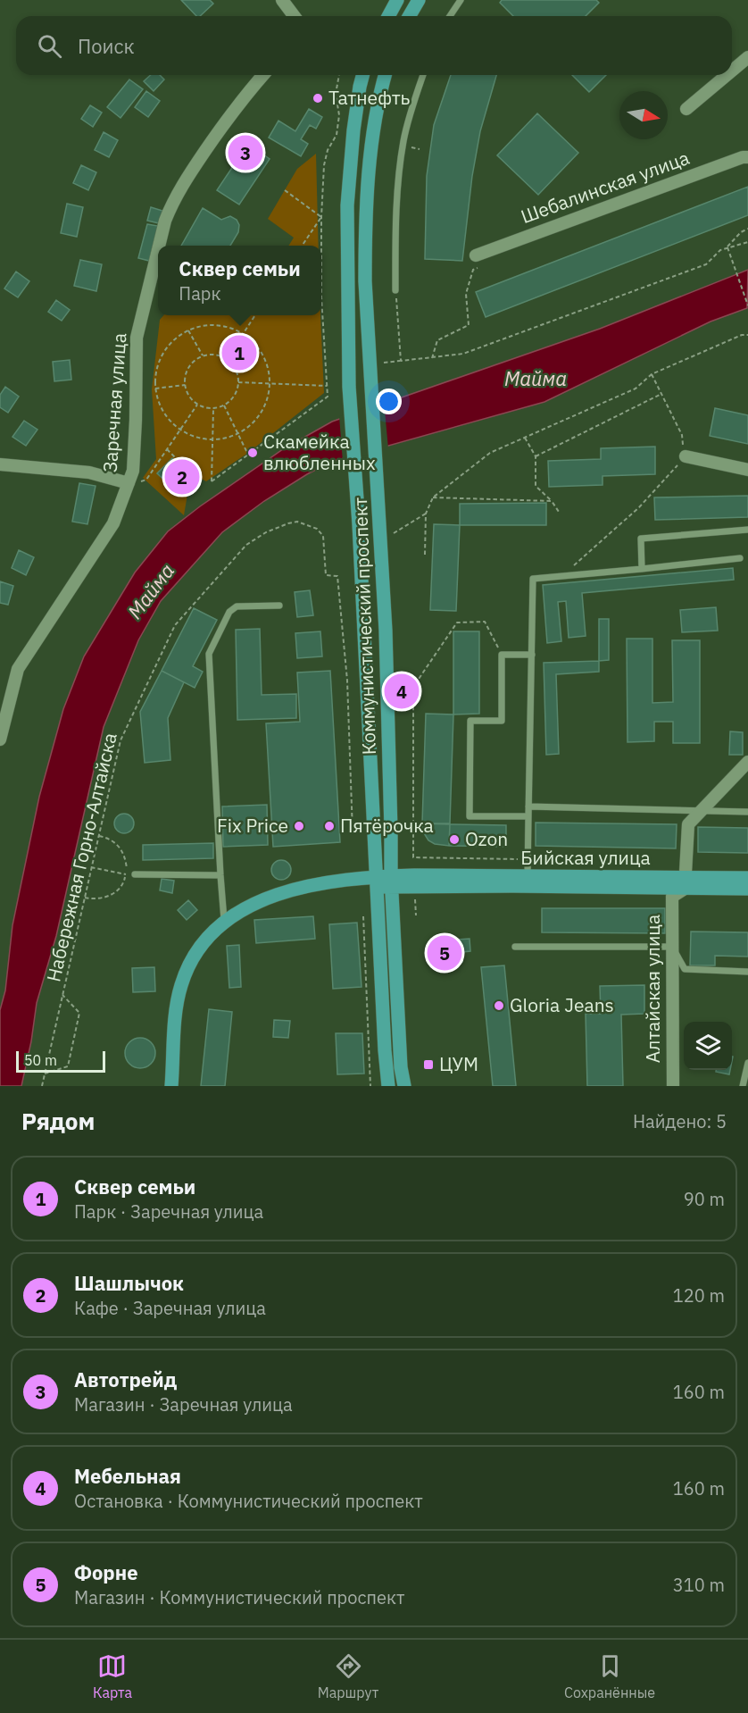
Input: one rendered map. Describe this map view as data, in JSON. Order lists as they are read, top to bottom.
{
  "streets": {
    "main road": ["Коммунистический проспект", "Бийская улица"],
    "street": ["Шебалинская улица", "Заречная улица", "Алтайская улица"],
    "path": ["Набережная Горно-Алтайска"]
  },
  "crossings": [
    ["Коммунистический проспект", "Бийская улица"],
    ["Бийская улица", "Алтайская улица"]
  ],
  "water": ["Майма"],
  "places": {
    "other": [
      "Татнефть",
      "Скамейка влюбленных",
      "Fix Price",
      "Пятёрочка",
      "Ozon",
      "Gloria Jeans"
    ],
    "transit": ["ЦУМ"]
  },
  "scale_bar": "50 m",
  "north": "right",
  "page": {
    "search": "Поиск",
    "pins": [
      "3",
      "1",
      "2",
      "4",
      "5"
    ],
    "popup": ["Сквер семьи", "Парк"],
    "scale": "50 m",
    "heading": ["Рядом", "Найдено: 5"],
    "list": [
      {
        "mark": "1",
        "name": "Сквер семьи",
        "note": "Парк · Заречная улица",
        "value": "90 m"
      },
      {
        "mark": "2",
        "name": "Шашлычок",
        "note": "Кафе · Заречная улица",
        "value": "120 m"
      },
      {
        "mark": "3",
        "name": "Автотрейд",
        "note": "Магазин · Заречная улица",
        "value": "160 m"
      },
      {
        "mark": "4",
        "name": "Мебельная",
        "note": "Остановка · Коммунистический проспект",
        "value": "160 m"
      },
      {
        "mark": "5",
        "name": "Форне",
        "note": "Магазин · Коммунистический проспект",
        "value": "310 m"
      }
    ],
    "nav": ["Карта", "Маршрут", "Сохранённые"]
  }
}
